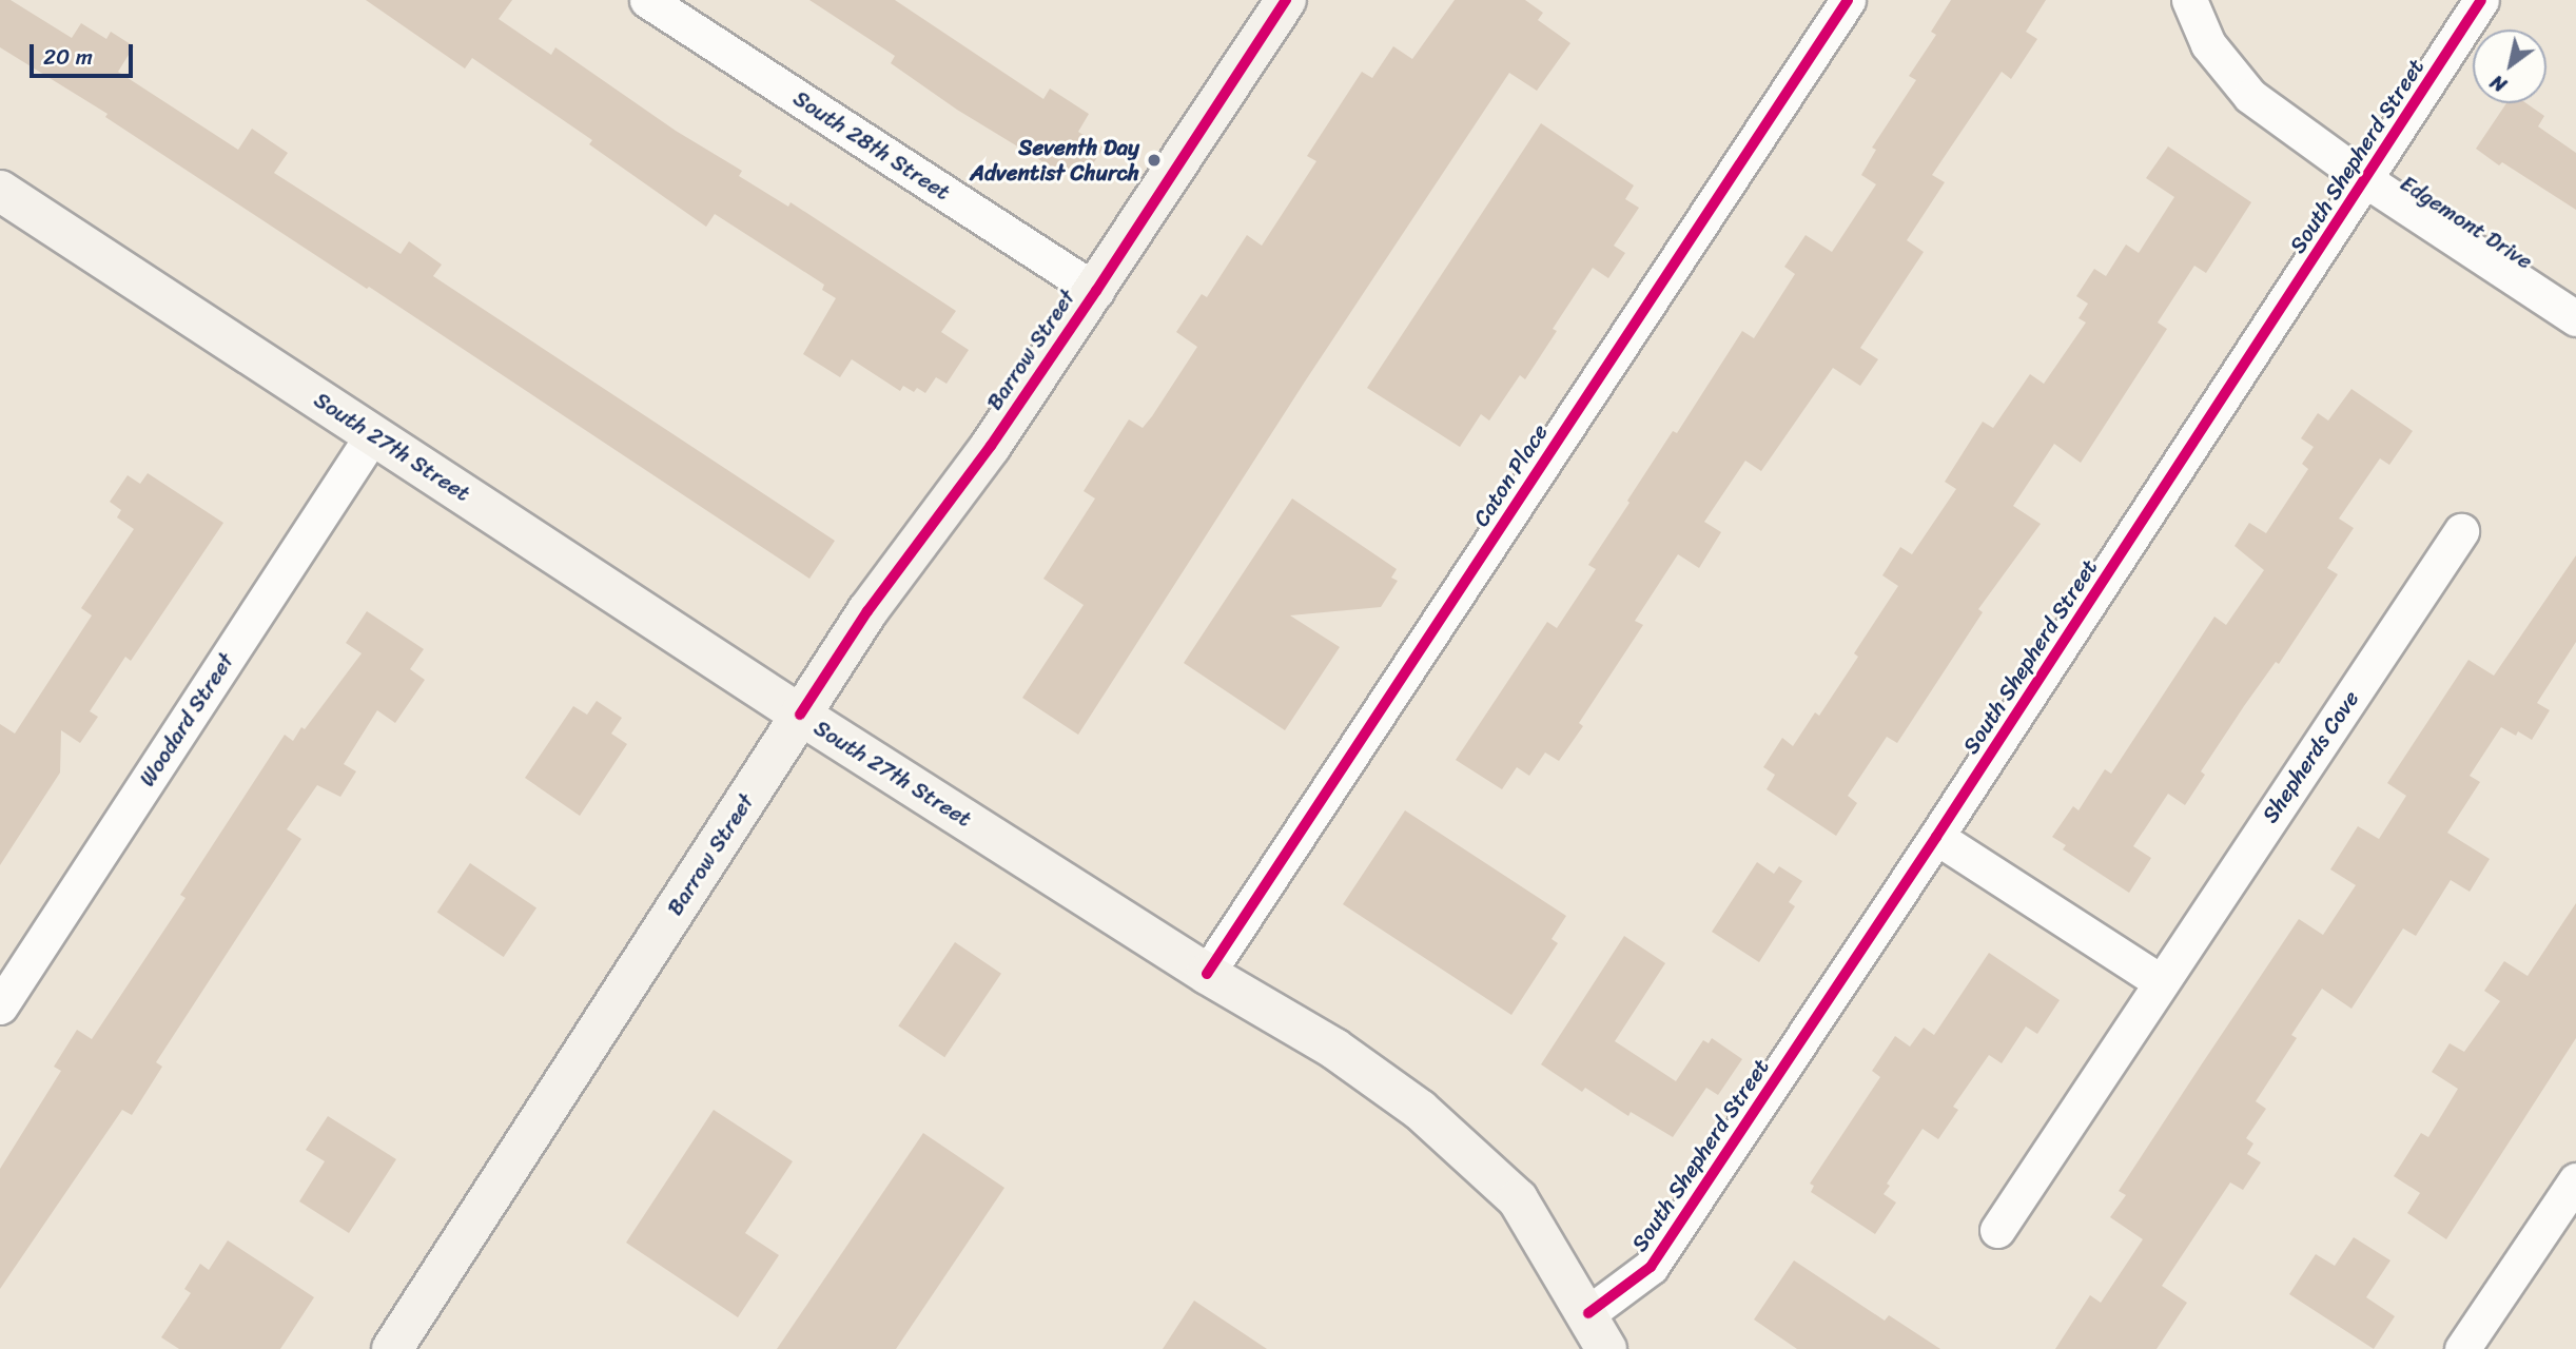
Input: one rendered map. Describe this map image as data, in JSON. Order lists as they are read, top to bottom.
{
  "streets": {
    "main road": ["Barrow Street", "South 27th Street"],
    "street": [
      "South 28th Street",
      "South Shepherd Street",
      "Edgemont Drive",
      "Caton Place",
      "Woodard Street",
      "Shepherds Cove"
    ]
  },
  "crossings": [
    ["South 28th Street", "Barrow Street"],
    ["South Shepherd Street", "Edgemont Drive"],
    ["South Shepherd Street", "South 27th Street"],
    ["Barrow Street", "South 27th Street"],
    ["South 27th Street", "Caton Place"],
    ["South 27th Street", "Woodard Street"]
  ],
  "places": ["Seventh Day Adventist Church"],
  "scale_bar": "20 m",
  "north": "bottom left"
}
